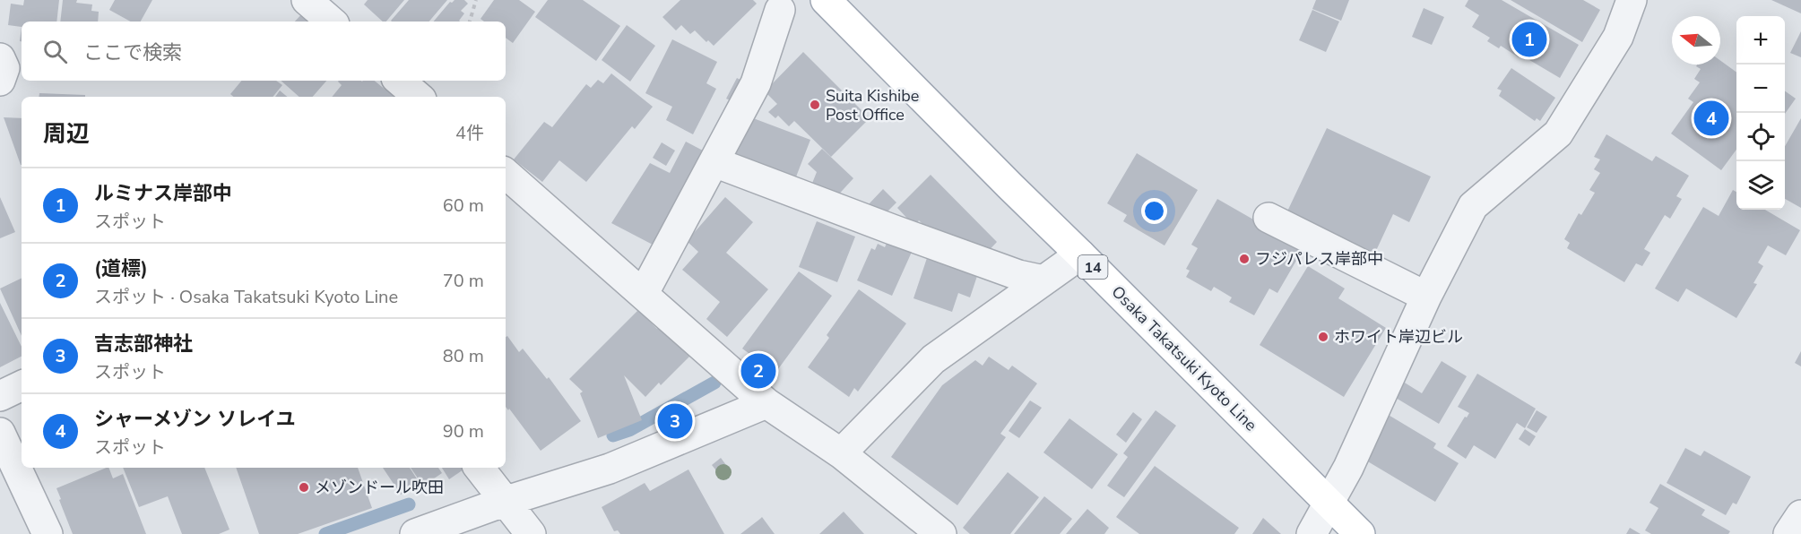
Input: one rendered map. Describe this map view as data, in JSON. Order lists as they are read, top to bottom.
{
  "streets": {
    "main road": ["14", "Osaka Takatsuki Kyoto Line"]
  },
  "places": [
    "Suita Kishibe Post Office",
    "フジパレス岸部中",
    "ホワイト岸辺ビル",
    "メゾンドール吹田"
  ],
  "north": "left",
  "page": {
    "map_buttons": ["+", "−"],
    "pins": [
      "1",
      "4",
      "2",
      "3"
    ],
    "search": "ここで検索",
    "heading": ["周辺", "4件"],
    "list": [
      {
        "mark": "1",
        "name": "ルミナス岸部中",
        "note": "スポット",
        "value": "60 m"
      },
      {
        "mark": "2",
        "name": "(道標)",
        "note": "スポット · Osaka Takatsuki Kyoto Line",
        "value": "70 m"
      },
      {
        "mark": "3",
        "name": "吉志部神社",
        "note": "スポット",
        "value": "80 m"
      },
      {
        "mark": "4",
        "name": "シャーメゾン ソレイユ",
        "note": "スポット",
        "value": "90 m"
      }
    ]
  }
}
